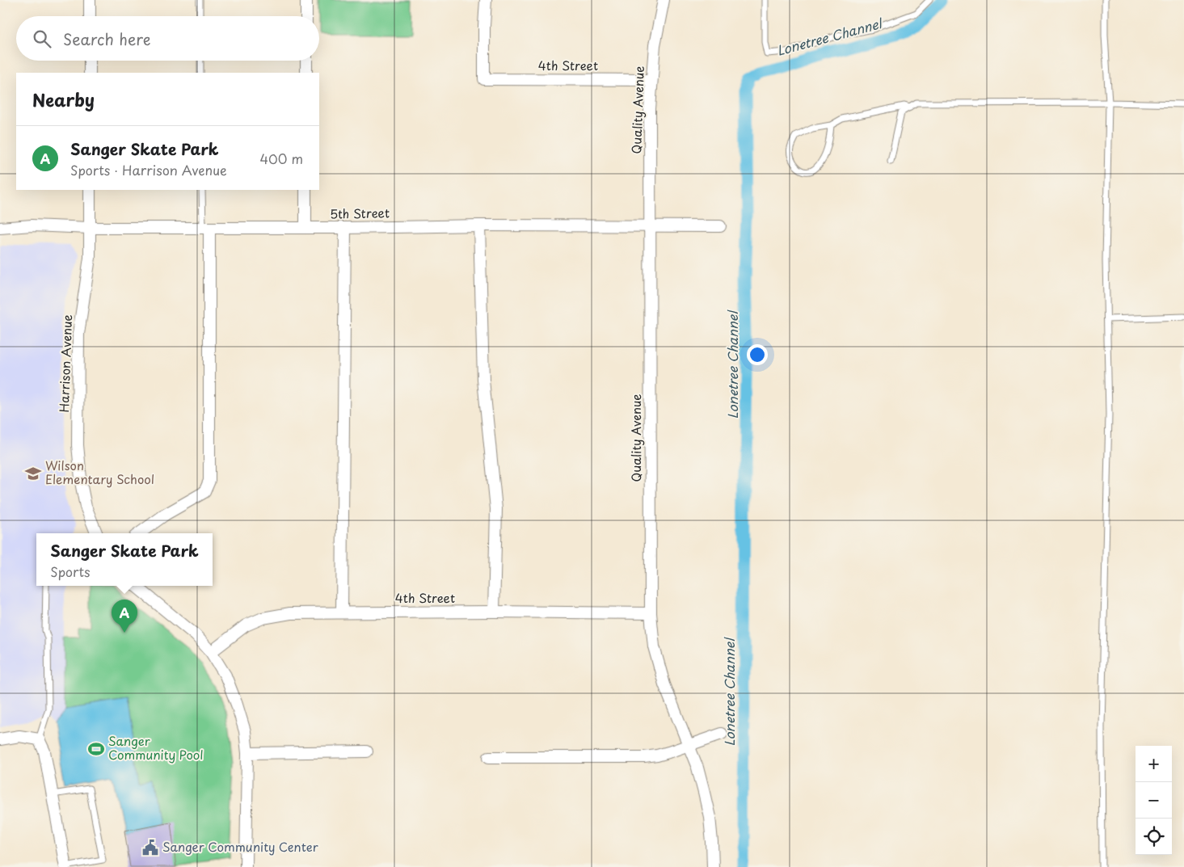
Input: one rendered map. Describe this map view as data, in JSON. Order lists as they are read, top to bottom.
{
  "streets": {
    "street": [
      "4th Street",
      "Quality Avenue",
      "5th Street",
      "Harrison Avenue"
    ]
  },
  "crossings": [
    ["4th Street", "Quality Avenue"],
    ["Quality Avenue", "5th Street"],
    ["5th Street", "Harrison Avenue"]
  ],
  "water": ["Lonetree Channel"],
  "places": {
    "school or university": ["Wilson Elementary School"],
    "sports": ["Sanger Community Pool"],
    "public building": ["Sanger Community Center"]
  },
  "page": {
    "search": "Search here",
    "heading": "Nearby",
    "list": [
      {
        "mark": "A",
        "name": "Sanger Skate Park",
        "note": "Sports · Harrison Avenue",
        "value": "400 m"
      }
    ],
    "popup": ["Sanger Skate Park", "Sports"],
    "pins": "A",
    "map_buttons": ["+", "−"]
  }
}
